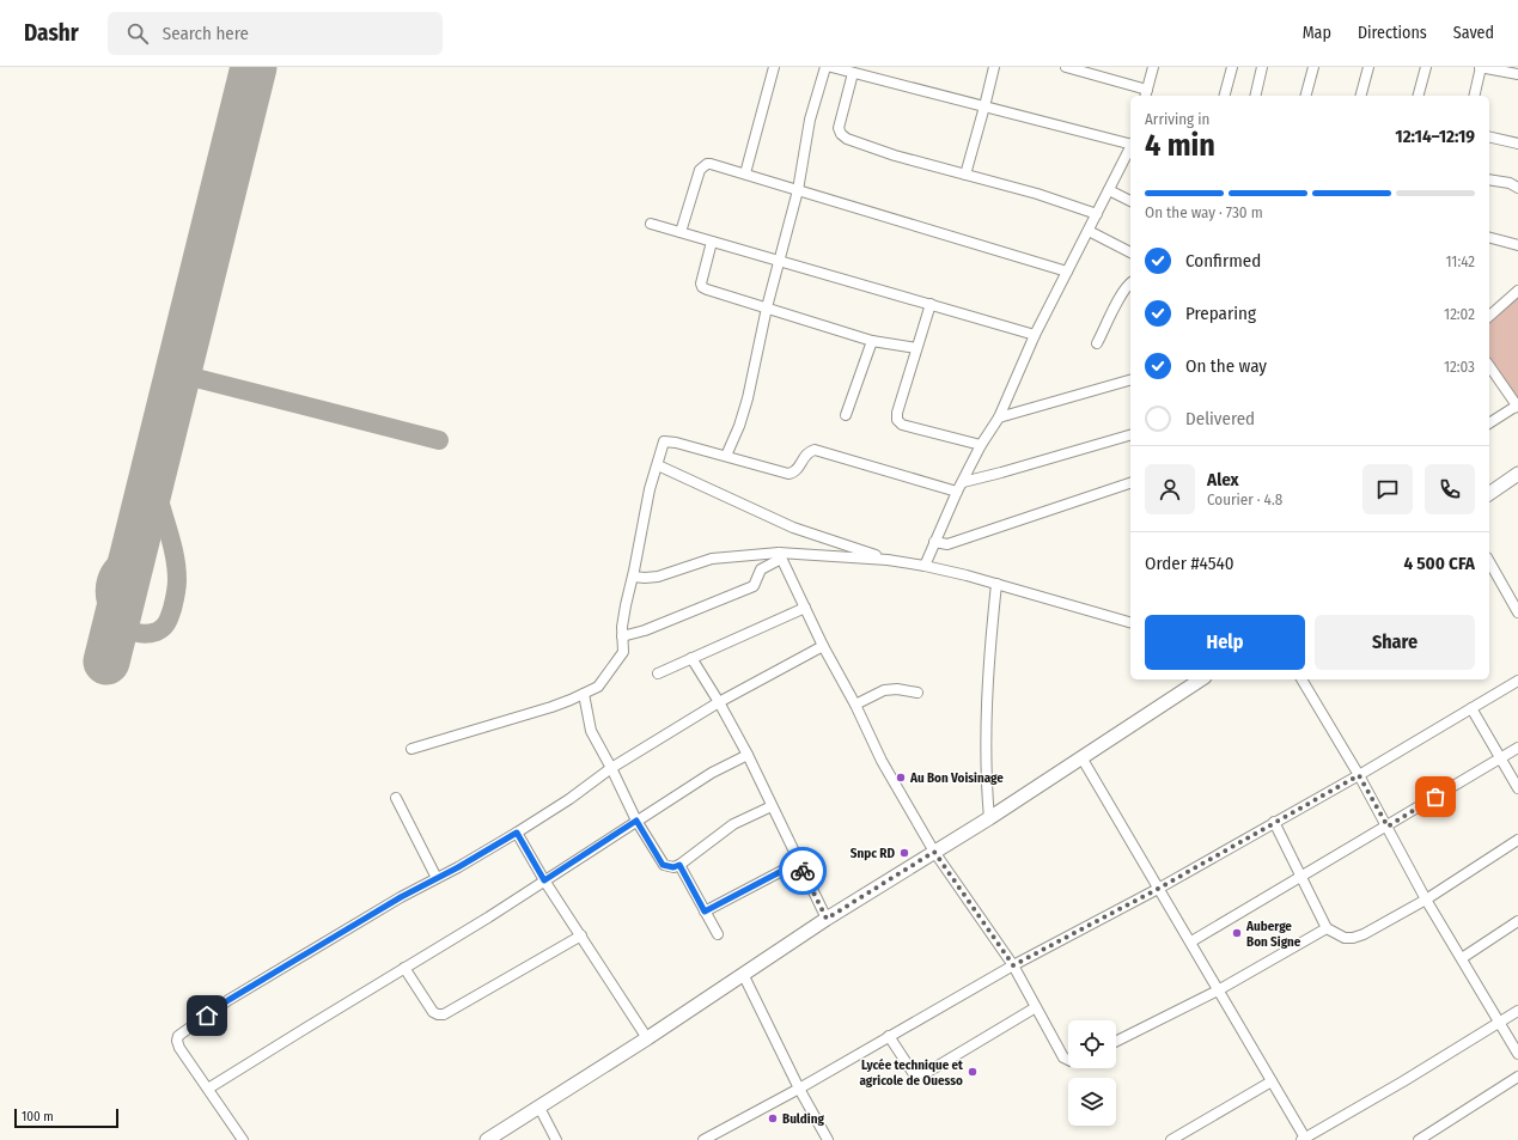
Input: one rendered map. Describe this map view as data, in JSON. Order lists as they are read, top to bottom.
{
  "places": [
    "Au Bon Voisinage",
    "Snpc RD",
    "Auberge Bon Signe",
    "Lycée technique et agricole de Ouesso",
    "Bulding"
  ],
  "scale_bar": "100 m",
  "page": {
    "header": "Dashr",
    "search": "Search here",
    "nav": ["Map", "Directions", "Saved"],
    "heading": ["4 min", "Arriving in", "12:14–12:19"],
    "panel": [
      "Alex",
      "Courier · 4.8",
      "Order #4540",
      "4 500 CFA"
    ],
    "bar": "On the way · 730 m",
    "list": [
      ["Confirmed", "11:42"],
      ["Preparing", "12:02"],
      ["On the way", "12:03"],
      "Delivered"
    ],
    "buttons": ["Help", "Share"],
    "scale": "100 m"
  }
}
